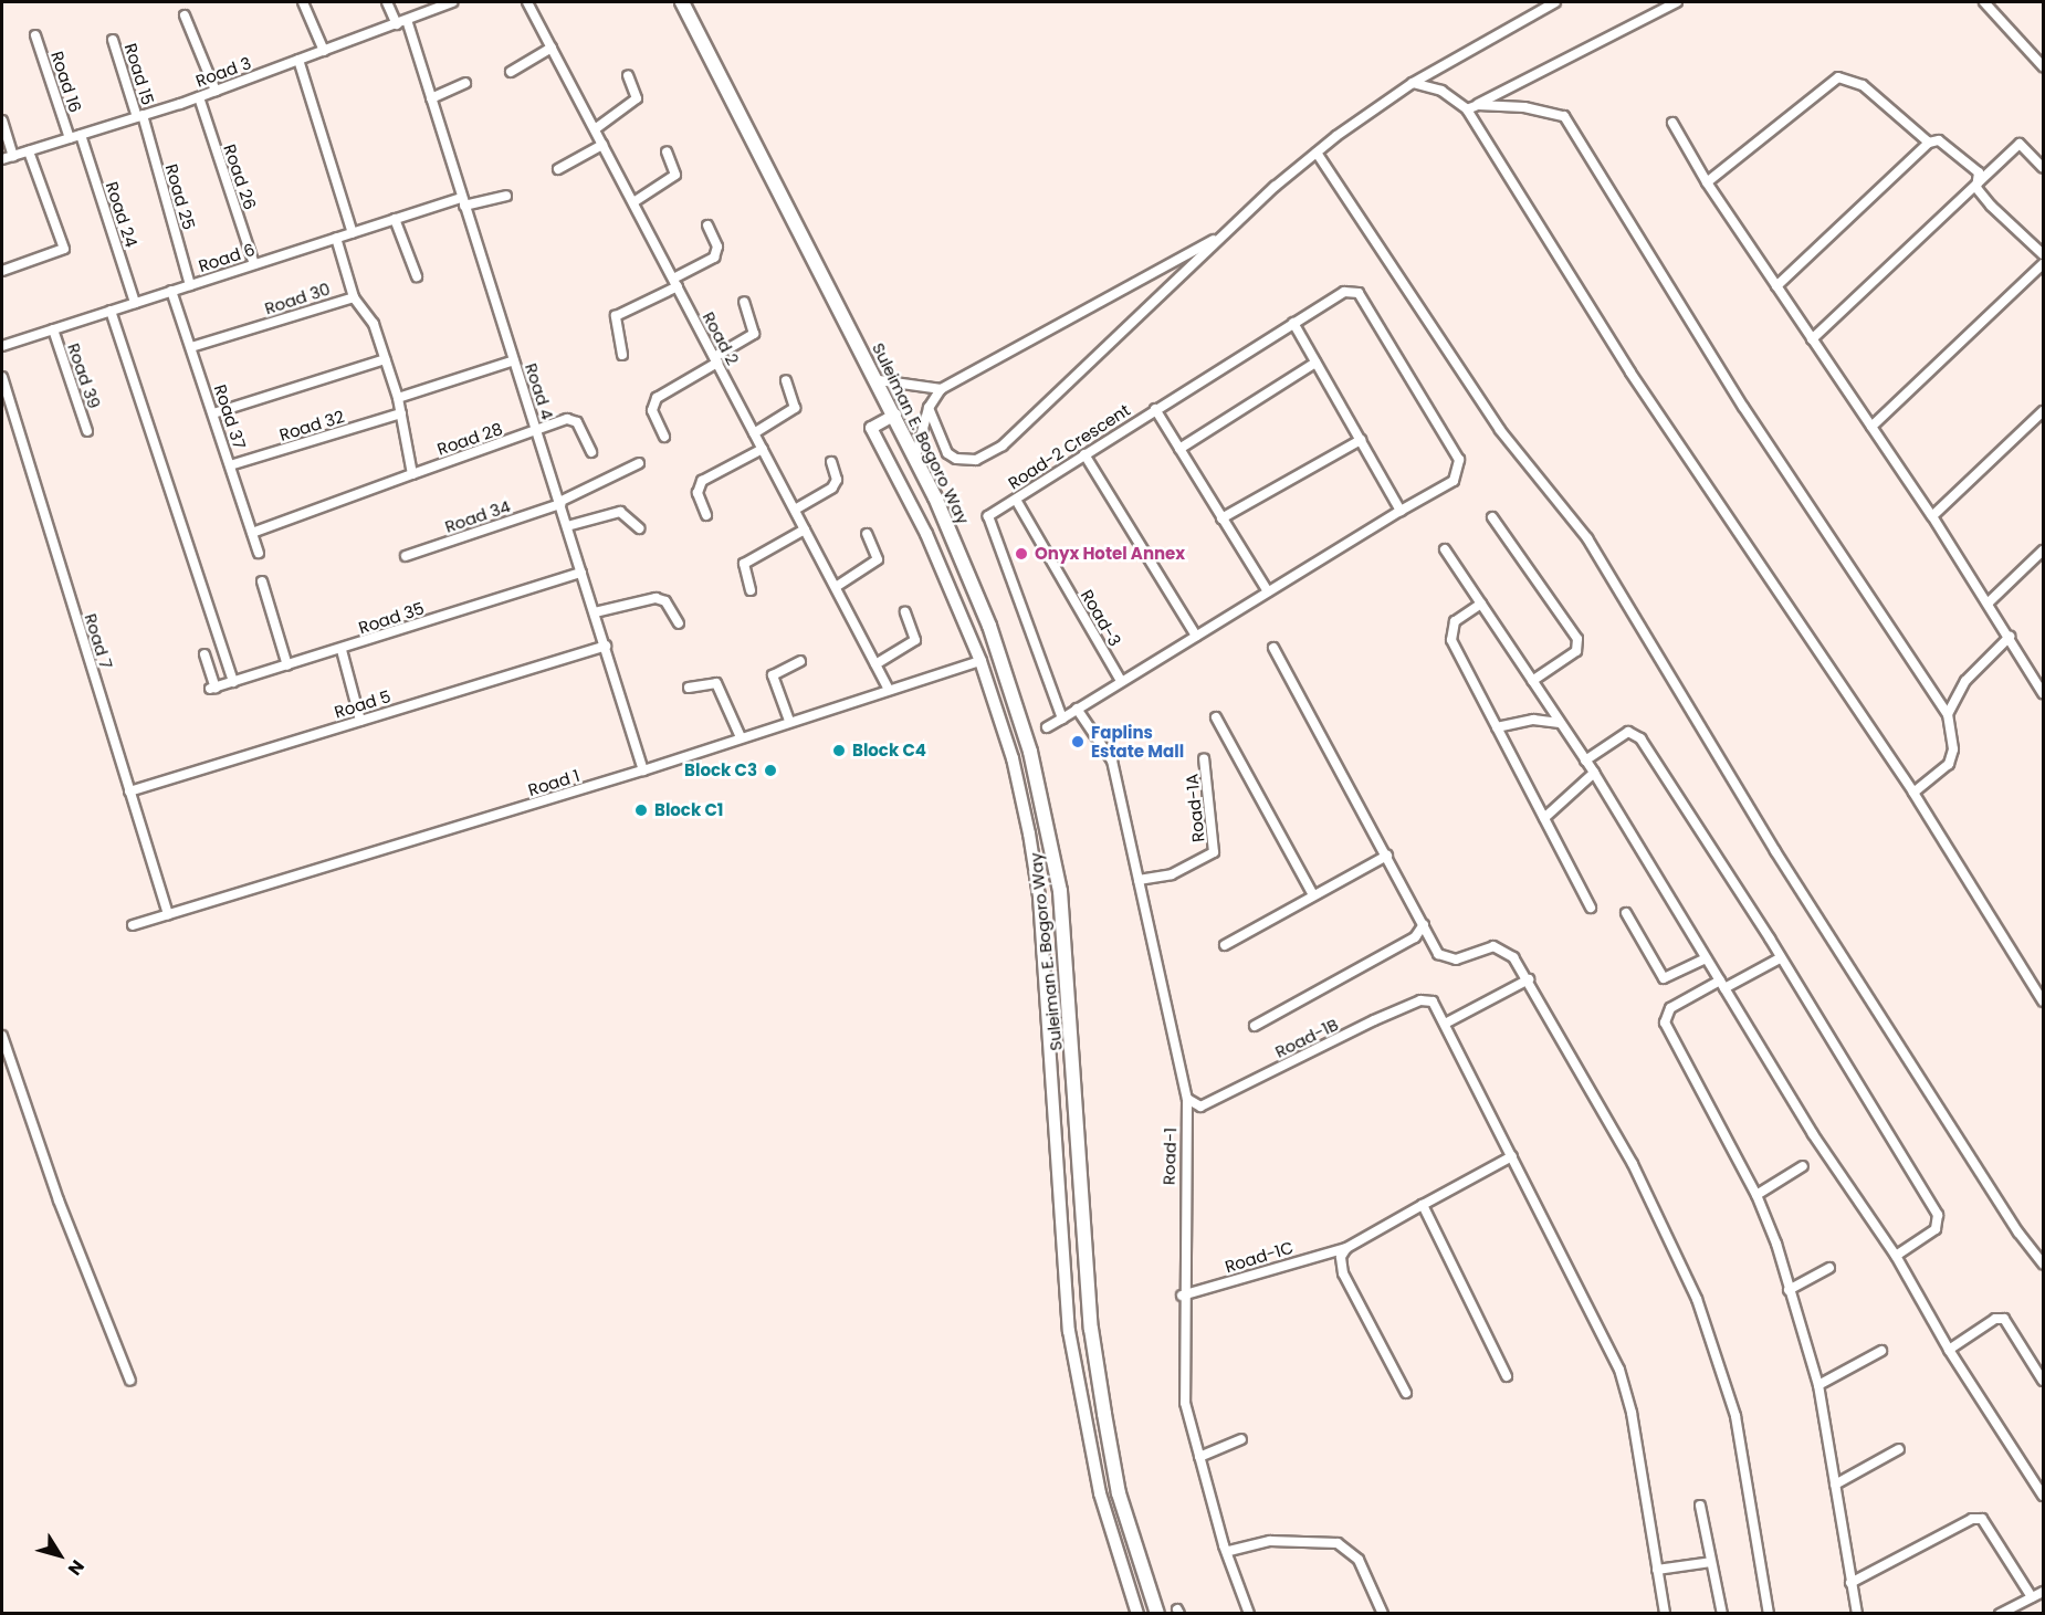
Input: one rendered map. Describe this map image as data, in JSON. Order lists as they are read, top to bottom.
{
  "streets": {
    "main road": ["Suleiman E. Bogoro Way"],
    "street": [
      "Road 3",
      "Road 15",
      "Road 16",
      "Road 26",
      "Road 25",
      "Road 24",
      "Road 6",
      "Road 30",
      "Road 2",
      "Road 39",
      "Road 4",
      "Road 37",
      "Road 32",
      "Road 28",
      "Road-2 Crescent",
      "Road 34",
      "Road 35",
      "Road-3",
      "Road 7",
      "Road 5",
      "Road 1",
      "Road-1A",
      "Road-1B",
      "Road-1",
      "Road-1C"
    ]
  },
  "crossings": [
    ["Road 3", "Road 15"],
    ["Road 3", "Road 16"],
    ["Road 3", "Road 26"],
    ["Road 3", "Road 25"],
    ["Road 3", "Road 24"],
    ["Road 3", "Road 4"],
    ["Road 15", "Road 25"],
    ["Road 26", "Road 6"],
    ["Road 25", "Road 6"],
    ["Road 24", "Road 6"],
    ["Road 6", "Road 30"],
    ["Road 6", "Road 39"],
    ["Road 6", "Road 4"],
    ["Road 6", "Road 37"],
    ["Road 30", "Road 37"],
    ["Road 2", "Road 1"],
    ["Road 4", "Road 28"],
    ["Road 4", "Road 34"],
    ["Road 4", "Road 35"],
    ["Road 4", "Road 5"],
    ["Road 4", "Road 1"],
    ["Road 37", "Road 32"],
    ["Road 37", "Road 28"],
    ["Suleiman E. Bogoro Way", "Road 1"],
    ["Road-2 Crescent", "Road-3"],
    ["Road 7", "Road 5"],
    ["Road 7", "Road 1"],
    ["Road-1A", "Road-1"],
    ["Road-1B", "Road-1"],
    ["Road-1", "Road-1C"]
  ],
  "places": [
    "Onyx Hotel Annex",
    "Faplins Estate Mall",
    "Block C4",
    "Block C3",
    "Block C1"
  ],
  "north": "bottom right"
}
